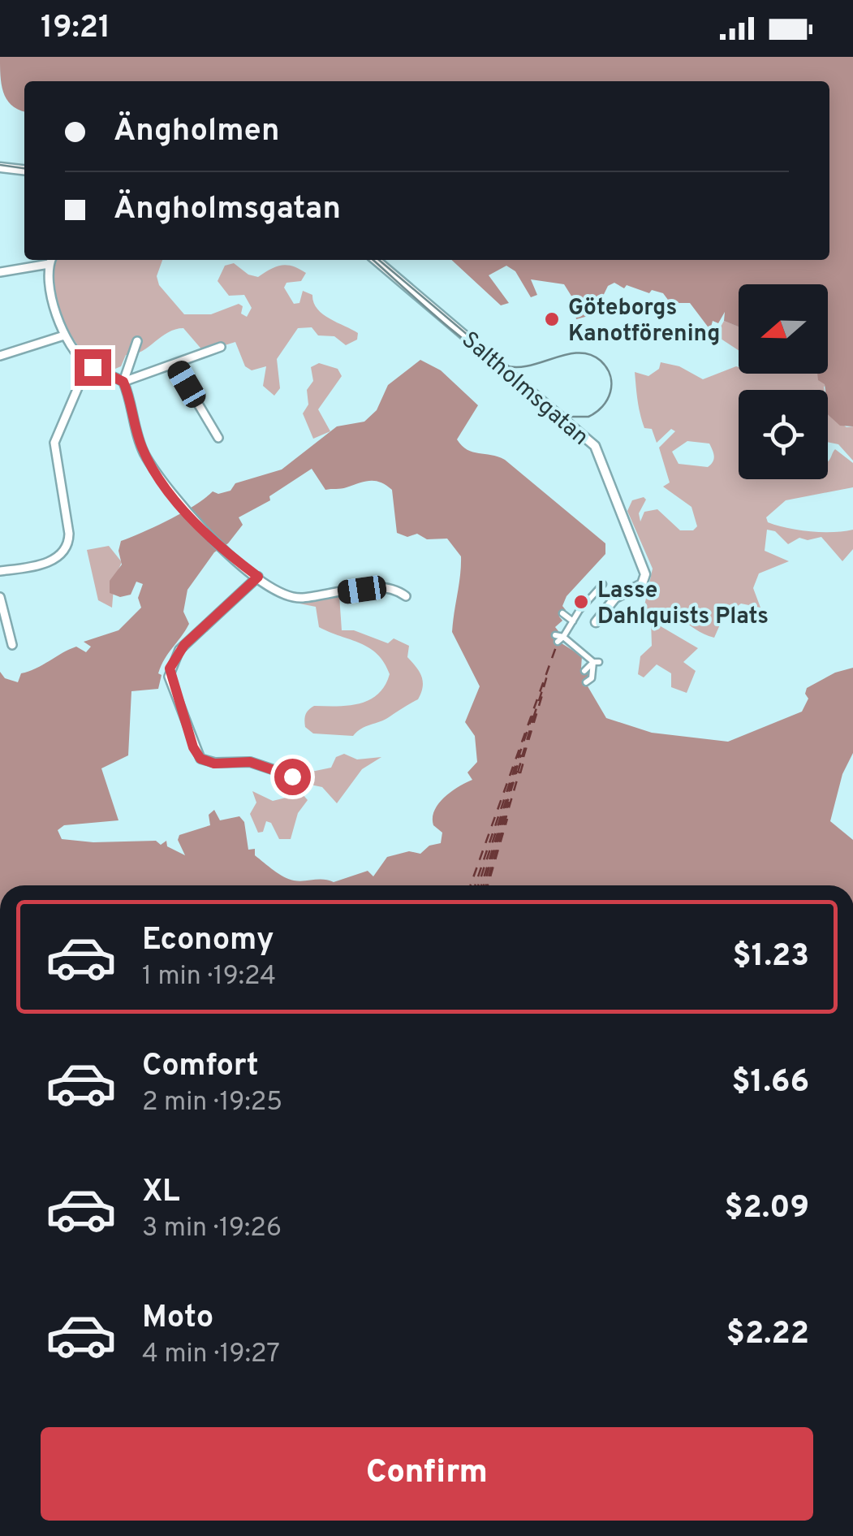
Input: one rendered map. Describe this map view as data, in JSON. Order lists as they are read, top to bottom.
{
  "streets": {
    "street": ["Saltholmsgatan"]
  },
  "places": ["Göteborgs Kanotförening", "Lasse Dahlquists Plats"],
  "north": "left",
  "page": {
    "status": "19:21",
    "banner": ["Ängholmen", "Ängholmsgatan"],
    "list": [
      {
        "name": "Economy",
        "note": "1 min · 19:24",
        "value": "$1.23"
      },
      {
        "name": "Comfort",
        "note": "2 min · 19:25",
        "value": "$1.66"
      },
      {
        "name": "XL",
        "note": "3 min · 19:26",
        "value": "$2.09"
      },
      {
        "name": "Moto",
        "note": "4 min · 19:27",
        "value": "$2.22"
      }
    ],
    "buttons": "Confirm"
  }
}
